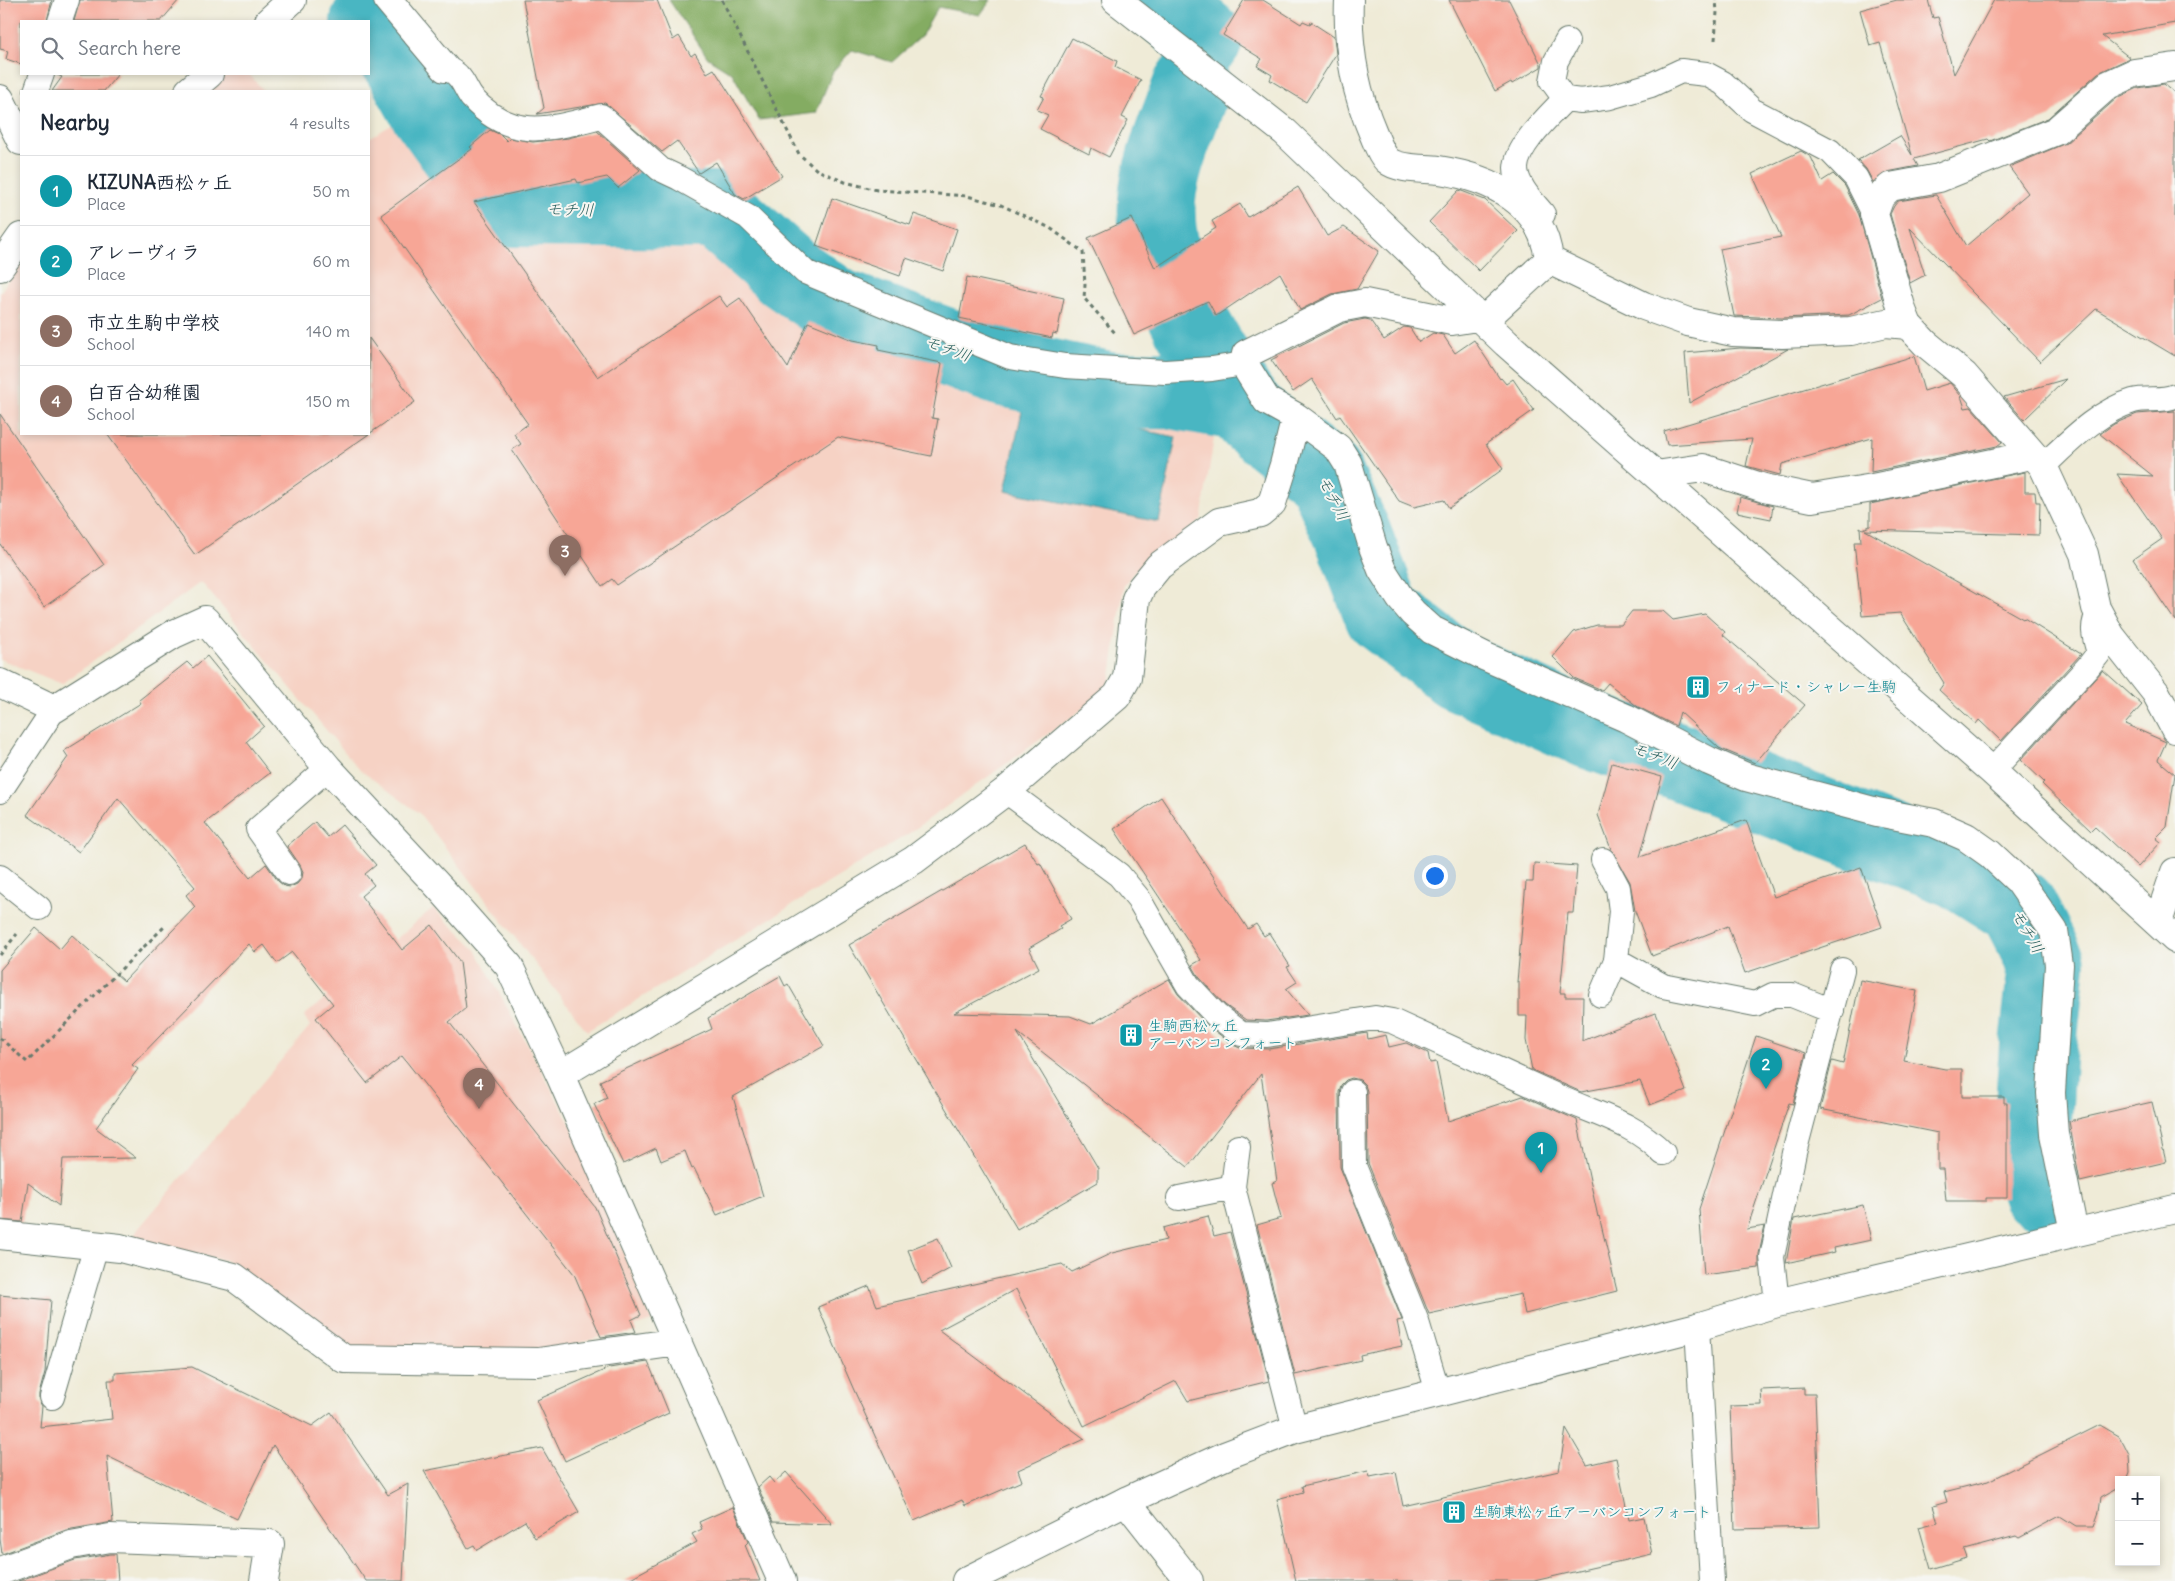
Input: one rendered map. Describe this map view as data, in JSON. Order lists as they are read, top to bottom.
{
  "water": ["モチ川"],
  "places": {
    "building": ["フィナード・シャレー生駒", "生駒西松ヶ丘 アーバンコンフォート", "生駒東松ヶ丘アーバンコンフォート"]
  },
  "page": {
    "search": "Search here",
    "heading": ["Nearby", "4 results"],
    "list": [
      {
        "mark": "1",
        "name": "KIZUNA西松ヶ丘",
        "note": "Place",
        "value": "50 m"
      },
      {
        "mark": "2",
        "name": "アレーヴィラ",
        "note": "Place",
        "value": "60 m"
      },
      {
        "mark": "3",
        "name": "市立生駒中学校",
        "note": "School",
        "value": "140 m"
      },
      {
        "mark": "4",
        "name": "白百合幼稚園",
        "note": "School",
        "value": "150 m"
      }
    ],
    "pins": [
      "3",
      "2",
      "4",
      "1"
    ],
    "map_buttons": ["+", "−"]
  }
}
